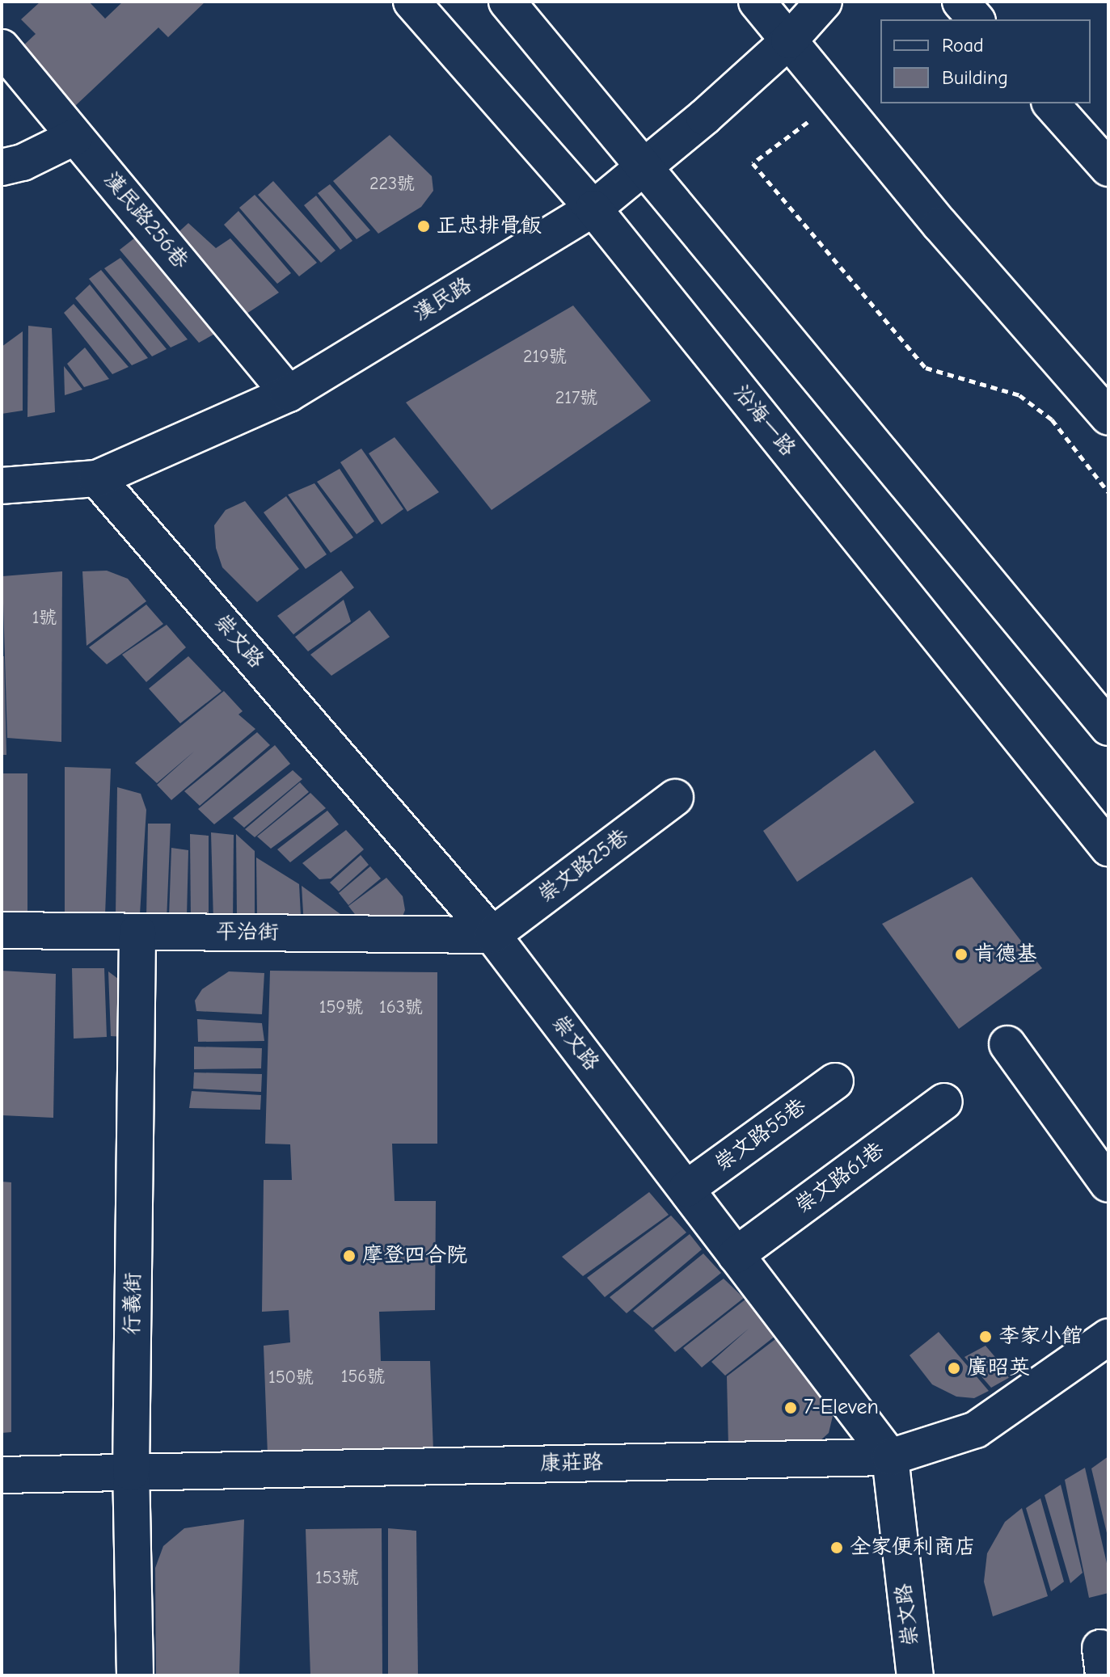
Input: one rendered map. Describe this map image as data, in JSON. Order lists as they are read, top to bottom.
{
  "streets": {
    "street": [
      "漢民路256巷",
      "漢民路",
      "沿海一路",
      "崇文路",
      "崇文路25巷",
      "平治街",
      "崇文路55巷",
      "崇文路61巷",
      "行義街",
      "康莊路"
    ]
  },
  "crossings": [
    ["漢民路256巷", "漢民路"],
    ["漢民路", "沿海一路"],
    ["漢民路", "崇文路"],
    ["崇文路", "崇文路25巷"],
    ["崇文路", "平治街"],
    ["崇文路", "崇文路55巷"],
    ["崇文路", "崇文路61巷"],
    ["崇文路", "康莊路"],
    ["崇文路25巷", "平治街"],
    ["平治街", "行義街"],
    ["行義街", "康莊路"]
  ],
  "places": [
    "正忠排骨飯",
    "肯德基",
    "摩登四合院",
    "李家小館",
    "廣昭英",
    "7-Eleven",
    "全家便利商店"
  ],
  "house_numbers": [
    "223號",
    "219號",
    "217號",
    "1號",
    "159號",
    "163號",
    "156號",
    "150號",
    "153號"
  ],
  "legend": ["Road", "Building"]
}
